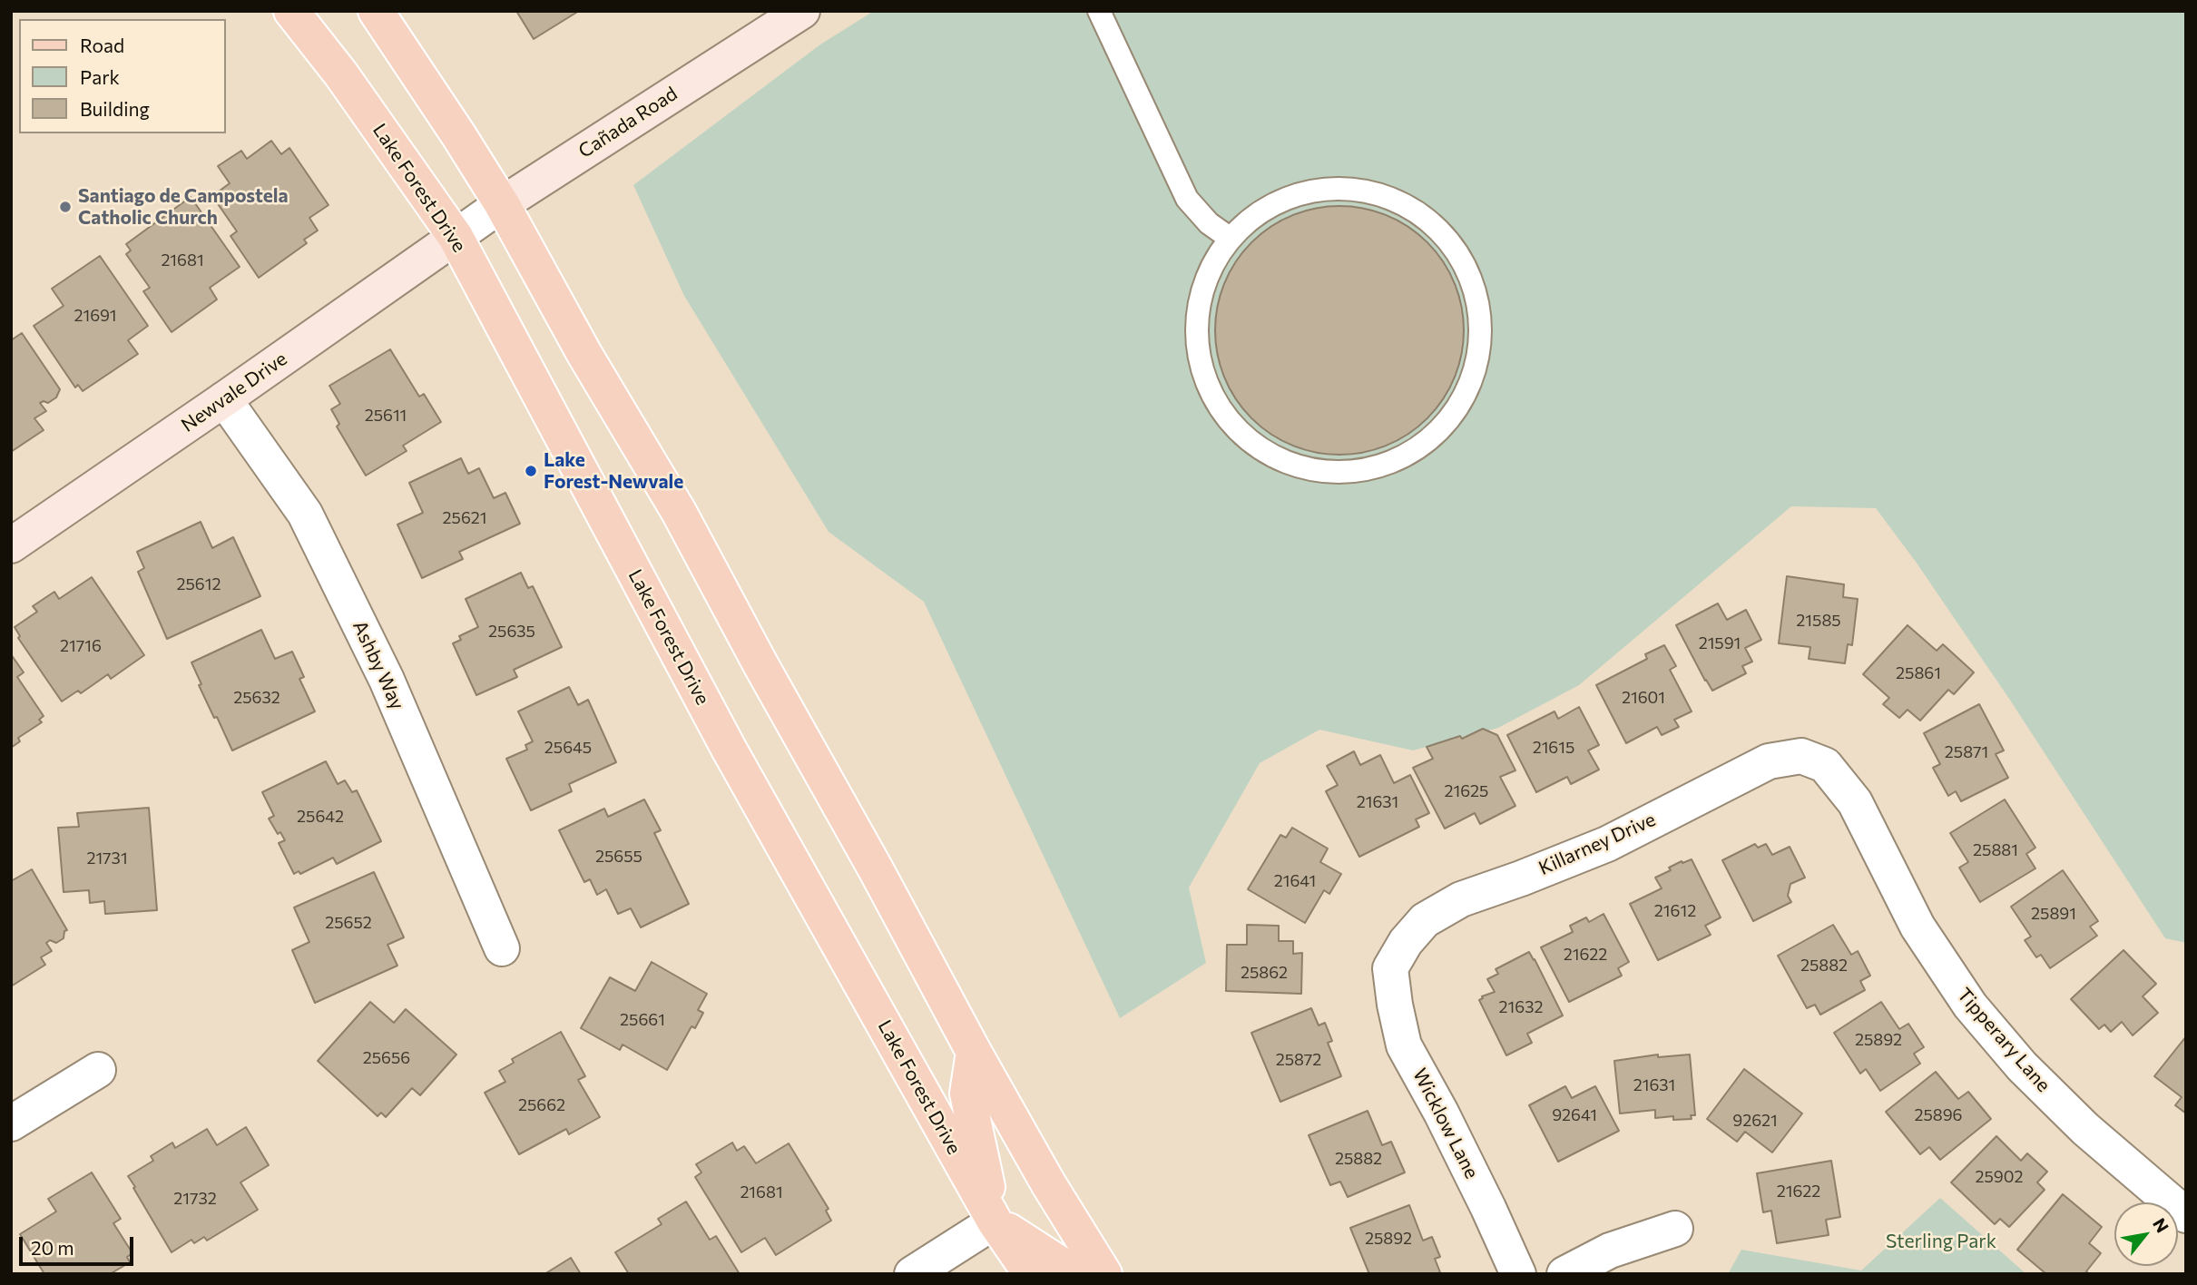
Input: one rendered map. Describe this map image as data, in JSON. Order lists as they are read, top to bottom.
{
  "streets": {
    "main road": ["Lake Forest Drive"],
    "street": [
      "Cañada Road",
      "Newvale Drive",
      "Ashby Way",
      "Killarney Drive",
      "Tipperary Lane",
      "Wicklow Lane"
    ]
  },
  "crossings": [
    ["Cañada Road", "Lake Forest Drive"],
    ["Cañada Road", "Newvale Drive"],
    ["Lake Forest Drive", "Newvale Drive"],
    ["Newvale Drive", "Ashby Way"],
    ["Killarney Drive", "Tipperary Lane"],
    ["Killarney Drive", "Wicklow Lane"]
  ],
  "parks": ["Sterling Park"],
  "places": ["Santiago de Campostela Catholic Church", "Lake Forest-Newvale"],
  "house_numbers": [
    "21681",
    "21691",
    "25611",
    "25621",
    "25612",
    "21585",
    "25635",
    "21591",
    "21716",
    "25861",
    "25632",
    "21601",
    "25645",
    "21615",
    "25871",
    "21625",
    "21631",
    "25642",
    "25881",
    "25655",
    "21731",
    "21641",
    "21612",
    "25891",
    "25652",
    "21622",
    "25882",
    "25862",
    "21632",
    "25661",
    "25892",
    "25656",
    "25872",
    "21631",
    "25662",
    "92641",
    "25896",
    "92621",
    "25882",
    "25902",
    "21622",
    "21681",
    "21732",
    "25892"
  ],
  "legend": ["Road", "Park", "Building"],
  "scale_bar": "20 m",
  "north": "top right"
}
